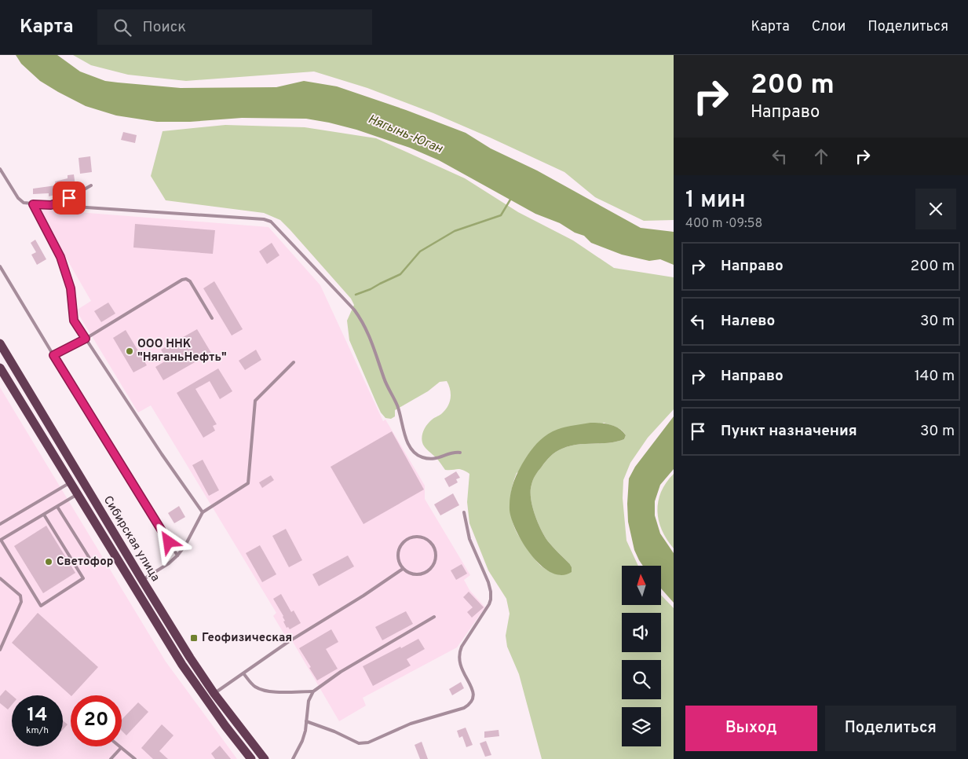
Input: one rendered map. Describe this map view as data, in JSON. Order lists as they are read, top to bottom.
{
  "streets": {
    "main road": ["Сибирская улица"]
  },
  "water": ["Нягынь-Юган"],
  "places": {
    "other": ["ООО ННК \"НяганьНефть\"", "Светофор"],
    "transit": ["Геофизическая"]
  },
  "north": "top",
  "page": {
    "header": "Карта",
    "search": "Поиск",
    "nav": ["Карта", "Слои", "Поделиться"],
    "turn": ["200 m", "Направо"],
    "heading": ["1 мин", "400 m · 09:58"],
    "list": [
      {
        "name": "Направо",
        "value": "200 m"
      },
      {
        "name": "Налево",
        "value": "30 m"
      },
      {
        "name": "Направо",
        "value": "140 m"
      },
      {
        "name": "Пункт назначения",
        "value": "30 m"
      }
    ],
    "speed": "14 km/h",
    "limit": "20",
    "buttons": ["Выход", "Поделиться"]
  }
}
